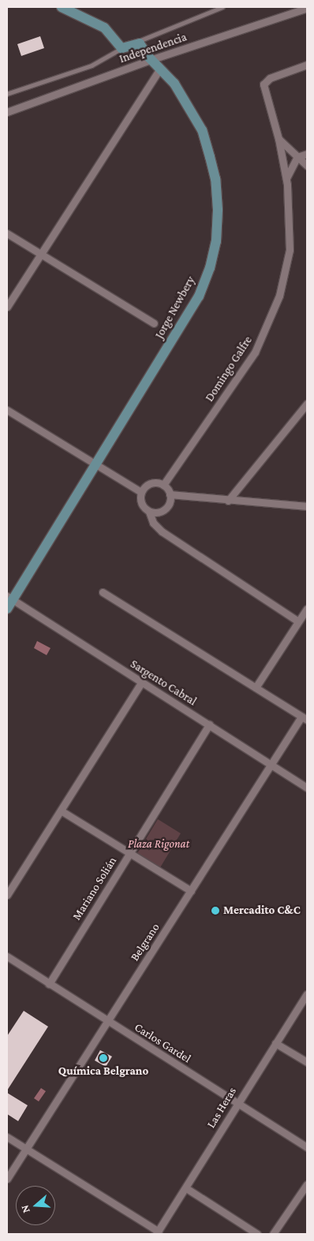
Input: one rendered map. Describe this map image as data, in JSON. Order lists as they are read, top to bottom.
{
  "streets": {
    "main road": ["Jorge Newbery"],
    "street": [
      "Independencia",
      "Domingo Galfre",
      "Sargento Cabral",
      "Mariano Solián",
      "Belgrano",
      "Carlos Gardel",
      "Las Heras"
    ]
  },
  "crossings": [
    ["Independencia", "Jorge Newbery"],
    ["Jorge Newbery", "Sargento Cabral"],
    ["Sargento Cabral", "Mariano Solián"],
    ["Sargento Cabral", "Belgrano"],
    ["Mariano Solián", "Carlos Gardel"],
    ["Belgrano", "Carlos Gardel"],
    ["Carlos Gardel", "Las Heras"]
  ],
  "parks": ["Plaza Rigonat"],
  "places": ["Mercadito C&C", "Química Belgrano"],
  "north": "left"
}
